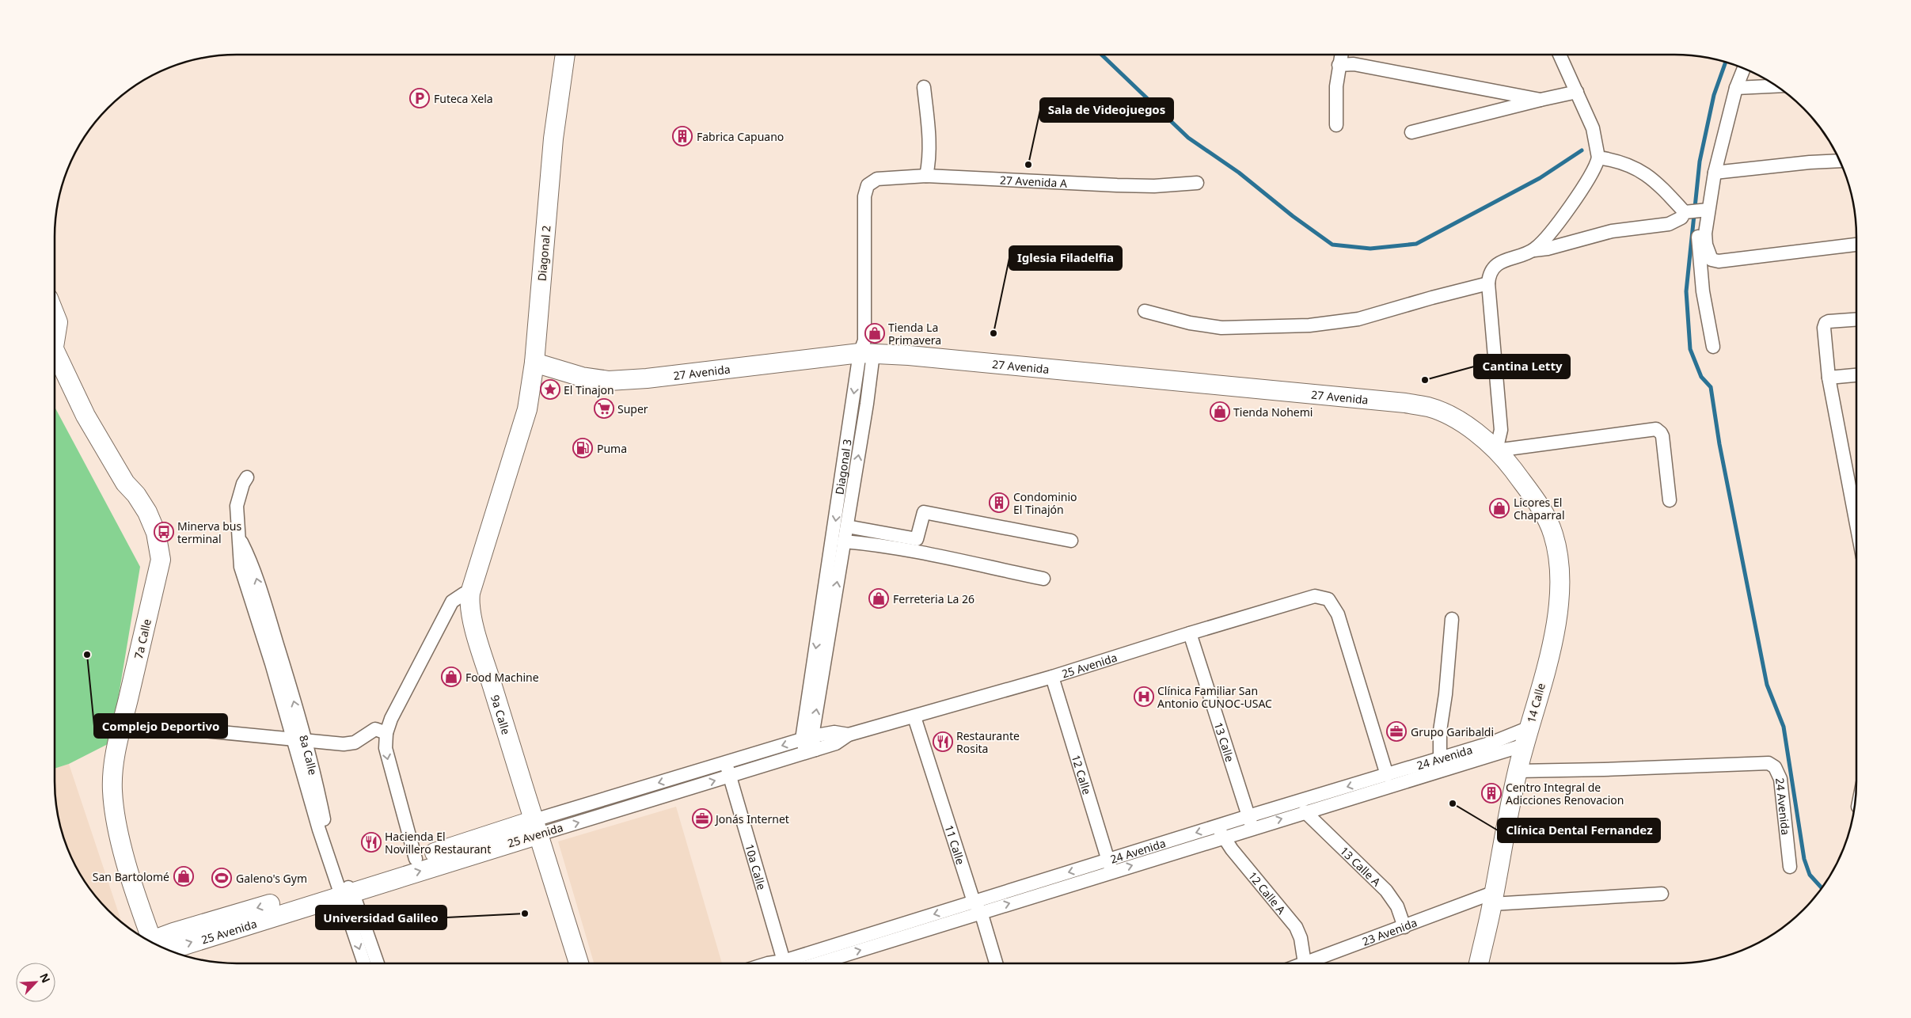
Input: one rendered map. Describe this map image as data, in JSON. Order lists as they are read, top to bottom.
{
  "streets": {
    "street": [
      "27 Avenida A",
      "Diagonal 2",
      "27 Avenida",
      "Diagonal 3",
      "7a Calle",
      "25 Avenida",
      "14 Calle",
      "9a Calle",
      "13 Calle",
      "8a Calle",
      "24 Avenida",
      "12 Calle",
      "11 Calle",
      "13 Calle A",
      "10a Calle",
      "12 Calle A",
      "23 Avenida"
    ]
  },
  "crossings": [
    ["27 Avenida A", "Diagonal 3"],
    ["Diagonal 2", "27 Avenida"],
    ["Diagonal 2", "9a Calle"],
    ["27 Avenida", "Diagonal 3"],
    ["27 Avenida", "14 Calle"],
    ["Diagonal 3", "25 Avenida"],
    ["25 Avenida", "9a Calle"],
    ["25 Avenida", "13 Calle"],
    ["25 Avenida", "8a Calle"],
    ["25 Avenida", "24 Avenida"],
    ["25 Avenida", "12 Calle"],
    ["25 Avenida", "11 Calle"],
    ["25 Avenida", "10a Calle"],
    ["14 Calle", "24 Avenida"],
    ["14 Calle", "23 Avenida"],
    ["13 Calle", "24 Avenida"],
    ["24 Avenida", "12 Calle"],
    ["24 Avenida", "11 Calle"],
    ["24 Avenida", "13 Calle A"],
    ["24 Avenida", "12 Calle A"],
    ["13 Calle A", "23 Avenida"],
    ["12 Calle A", "23 Avenida"]
  ],
  "places": {
    "parking": ["Futeca Xela"],
    "building": ["Fabrica Capuano", "Condominio El Tinajón", "Centro Integral de Adicciones Renovacion"],
    "other": [
      "Sala de Videojuegos",
      "Iglesia Filadelfia",
      "Cantina Letty",
      "Complejo Deportivo",
      "Clínica Dental Fernandez",
      "Universidad Galileo"
    ],
    "shop": [
      "Tienda La Primavera",
      "Tienda Nohemi",
      "Licores El Chaparral",
      "Ferreteria La 26",
      "Food Machine",
      "San Bartolomé"
    ],
    "place": ["El Tinajon"],
    "supermarket": ["Super"],
    "fuel station": ["Puma"],
    "bus stop": ["Minerva bus terminal"],
    "hospital": ["Clínica Familiar San Antonio CUNOC-USAC"],
    "office": ["Grupo Garibaldi", "Jonás Internet"],
    "restaurant": ["Restaurante Rosita", "Hacienda El Novillero Restaurant"],
    "sports": ["Galeno's Gym"]
  },
  "north": "top right"
}
